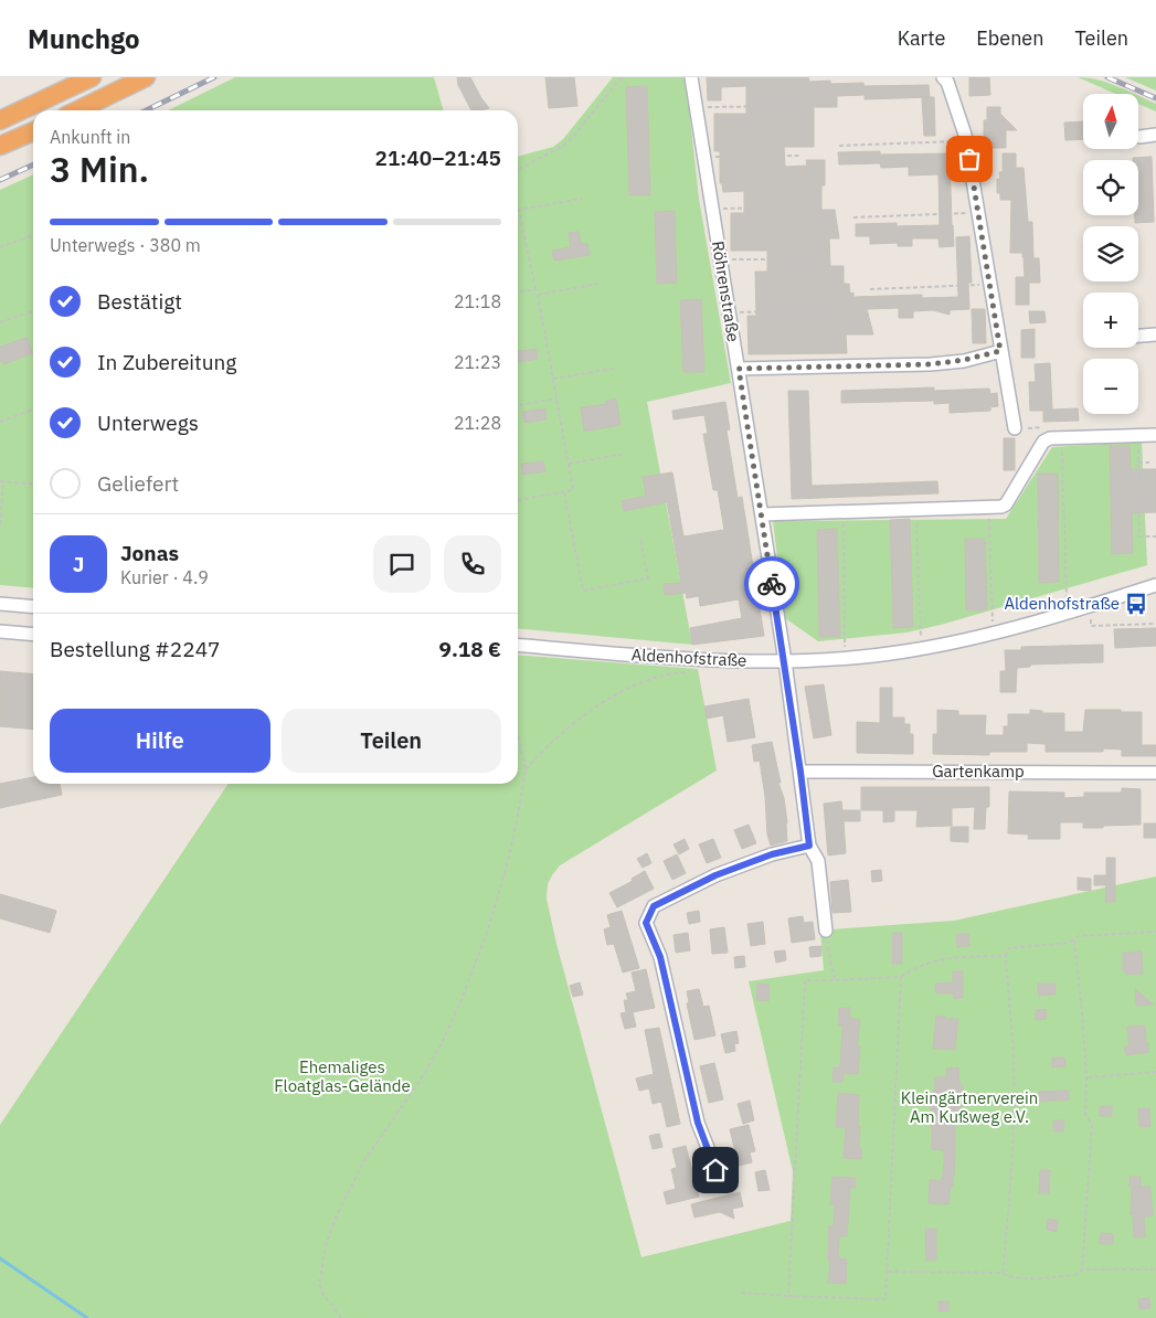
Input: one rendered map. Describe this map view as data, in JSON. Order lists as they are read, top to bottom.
{
  "streets": {
    "street": ["Röhrenstraße", "Aldenhofstraße", "Gartenkamp"]
  },
  "crossings": [
    ["Röhrenstraße", "Aldenhofstraße"],
    ["Röhrenstraße", "Gartenkamp"]
  ],
  "parks": ["Ehemaliges Floatglas-Gelände", "Kleingärtnerverein Am Kußweg e.V."],
  "places": {
    "bus stop": ["Aldenhofstraße"]
  },
  "north": "top",
  "page": {
    "header": "Munchgo",
    "nav": ["Karte", "Ebenen", "Teilen"],
    "map_buttons": ["+", "−"],
    "heading": ["3 Min.", "Ankunft in", "21:40–21:45"],
    "panel": [
      "Jonas",
      "Kurier · 4.9",
      "Bestellung #2247",
      "9.18 €"
    ],
    "bar": "Unterwegs · 380 m",
    "list": [
      ["Bestätigt", "21:18"],
      ["In Zubereitung", "21:23"],
      ["Unterwegs", "21:28"],
      "Geliefert"
    ],
    "round": "J",
    "buttons": ["Hilfe", "Teilen"]
  }
}
